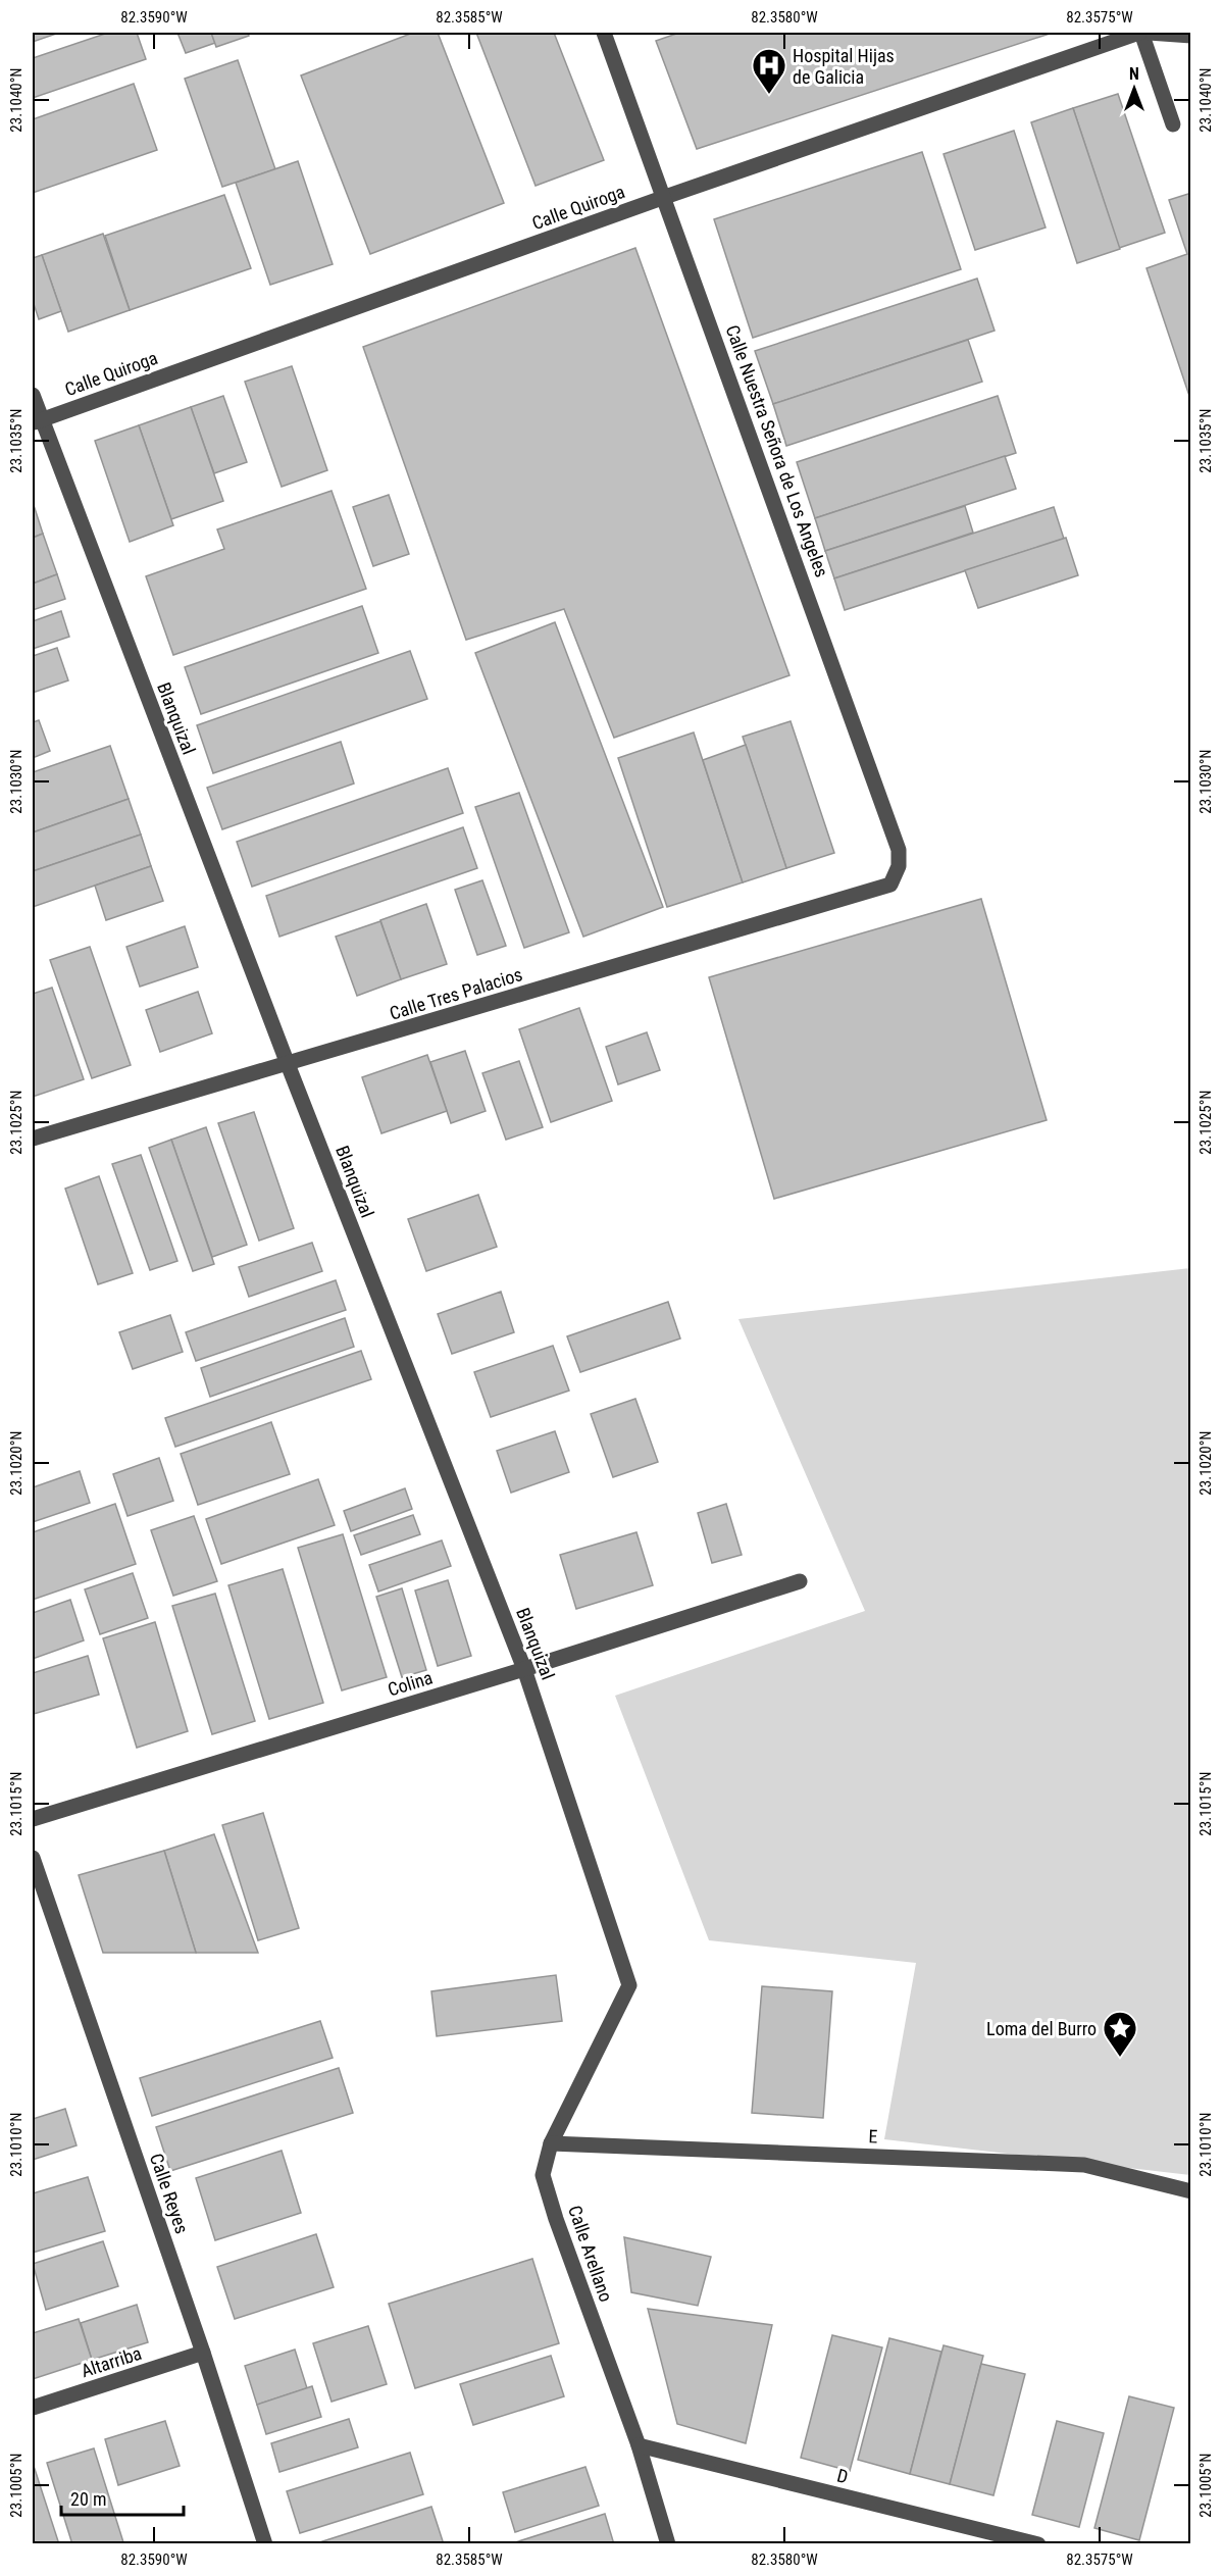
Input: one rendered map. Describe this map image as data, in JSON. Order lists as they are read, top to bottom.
{
  "streets": {
    "street": [
      "Calle Quiroga",
      "Calle Nuestra Señora de Los Angeles",
      "Blanquizal",
      "Calle Tres Palacios",
      "Colina",
      "E",
      "Calle Reyes",
      "Calle Arellano",
      "Altarriba",
      "D"
    ]
  },
  "crossings": [
    ["Calle Quiroga", "Calle Nuestra Señora de Los Angeles"],
    ["Calle Quiroga", "Blanquizal"],
    ["Calle Nuestra Señora de Los Angeles", "Calle Tres Palacios"],
    ["Blanquizal", "Calle Tres Palacios"],
    ["Blanquizal", "Colina"],
    ["Blanquizal", "Calle Arellano"],
    ["E", "Calle Arellano"],
    ["Calle Reyes", "Altarriba"],
    ["Calle Arellano", "D"]
  ],
  "places": {
    "hospital": ["Hospital Hijas de Galicia"],
    "place": ["Loma del Burro"]
  },
  "scale_bar": "20 m",
  "north": "top",
  "coordinates": [
    "82.3590°W",
    "82.3585°W",
    "82.3580°W",
    "82.3575°W",
    "23.1040°N",
    "23.1035°N",
    "23.1030°N",
    "23.1025°N",
    "23.1020°N",
    "23.1015°N",
    "23.1010°N",
    "23.1005°N"
  ]
}
